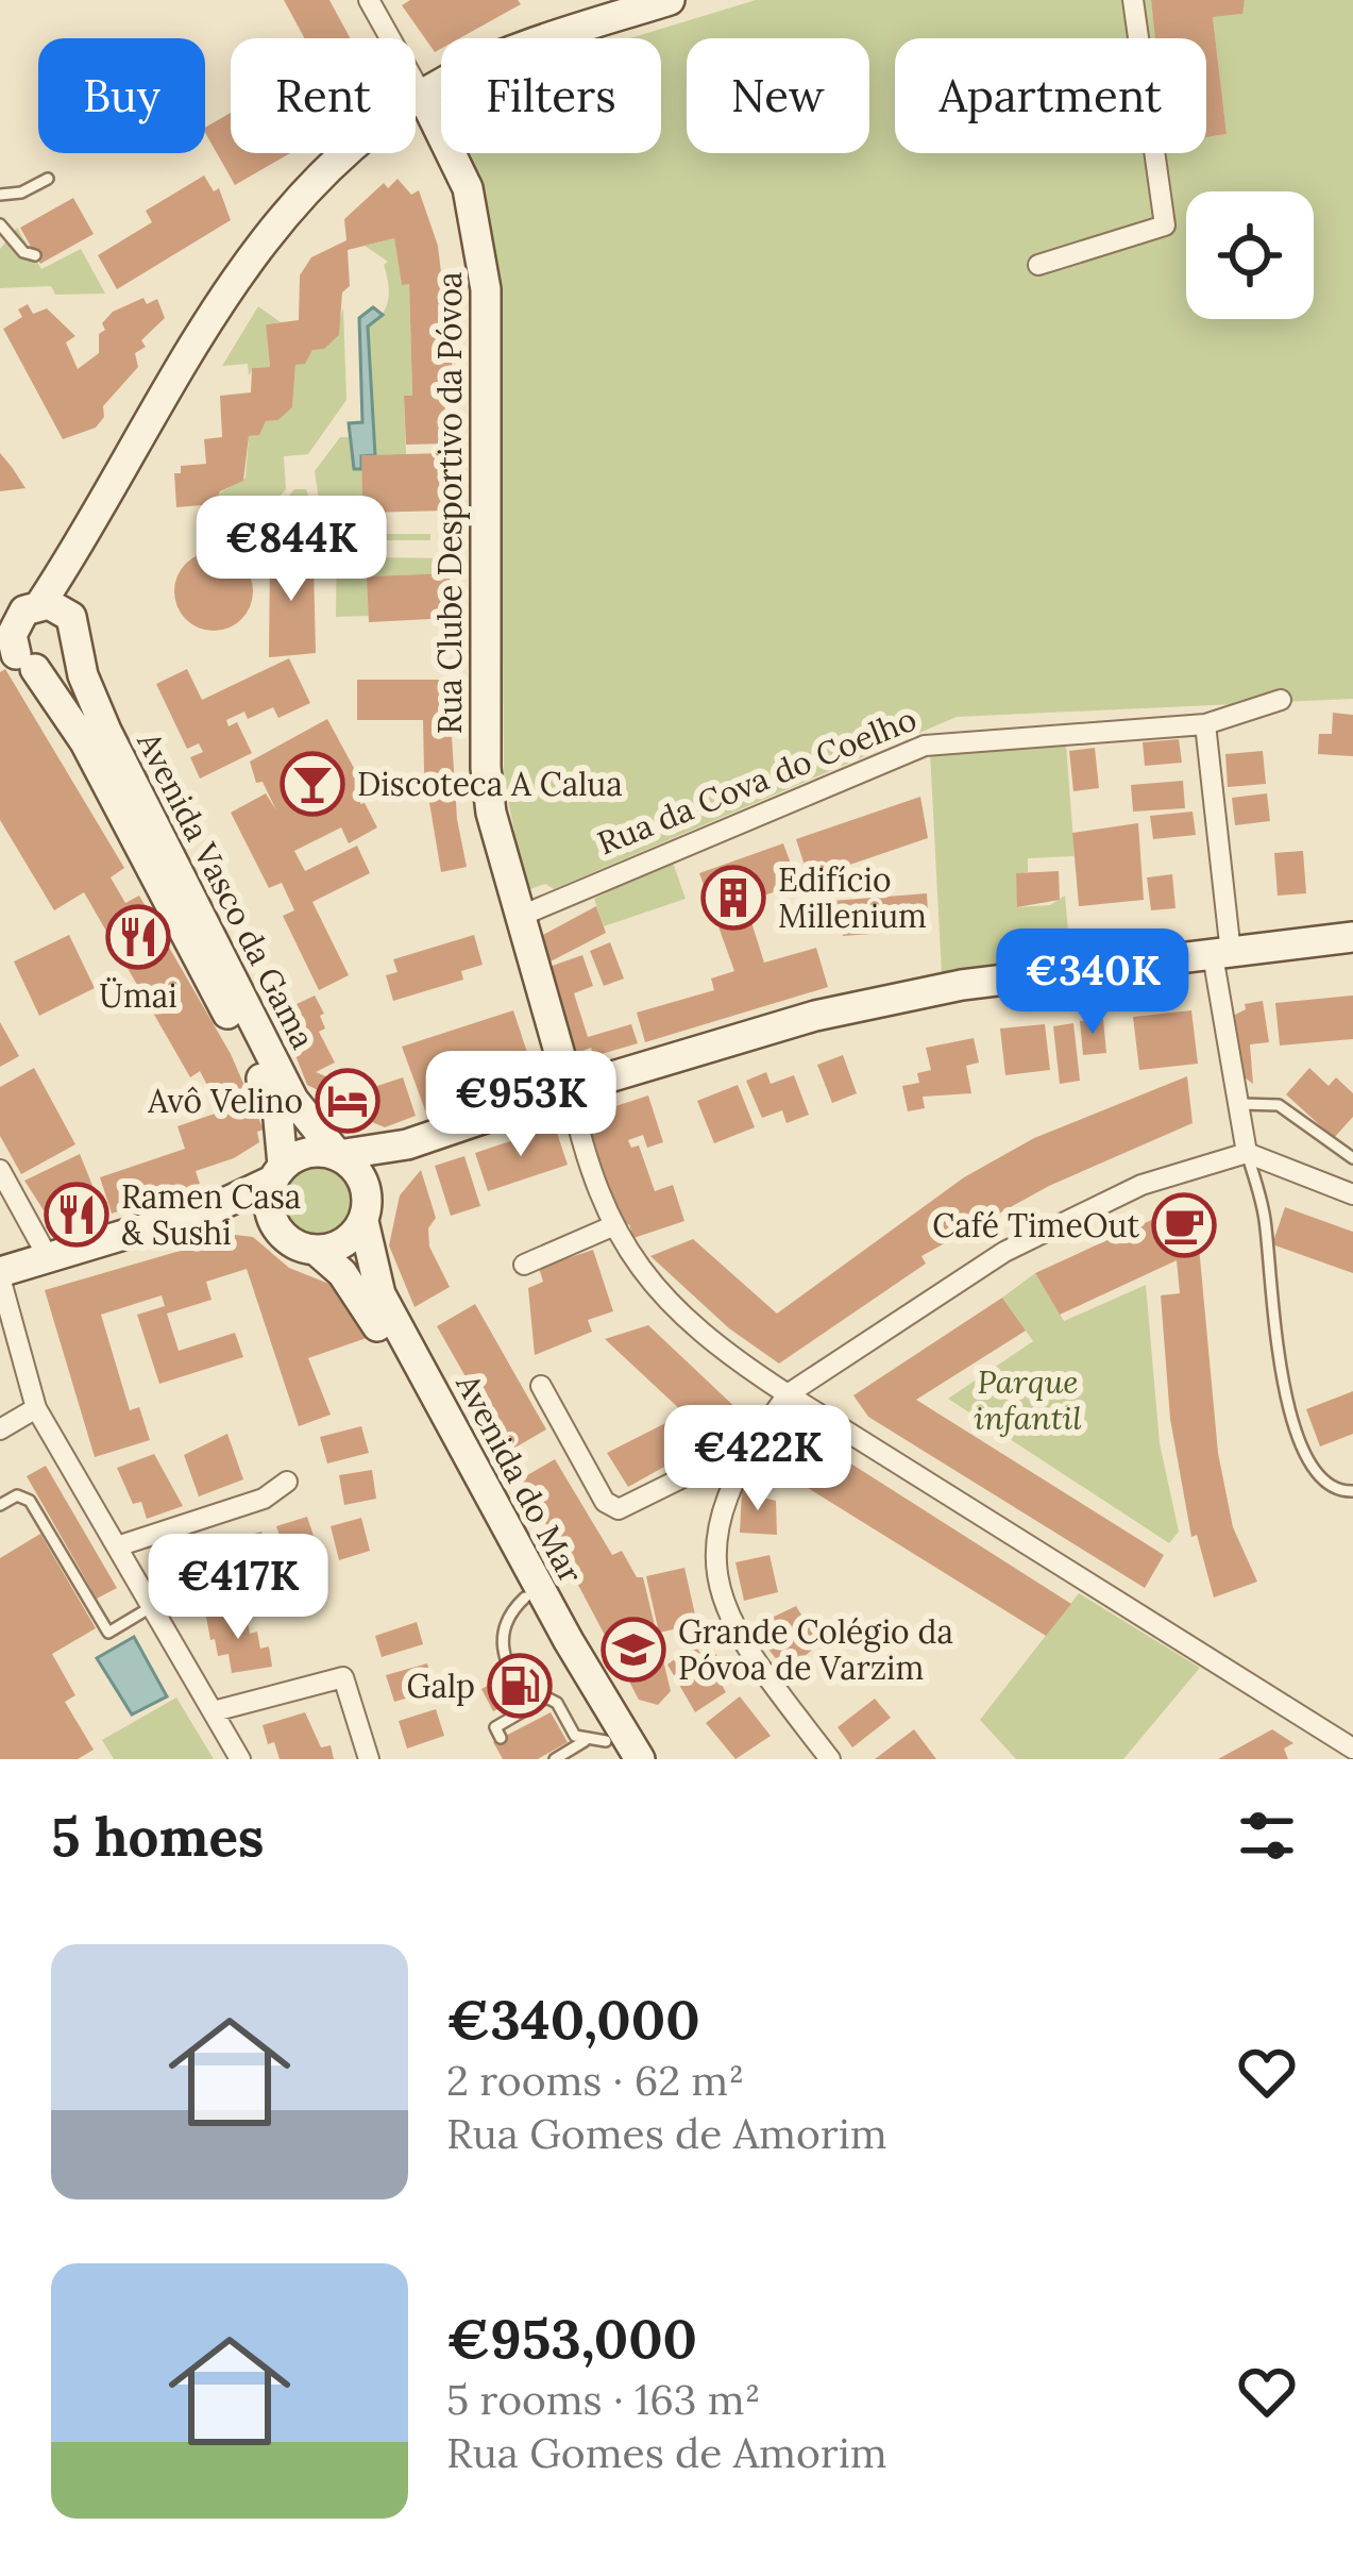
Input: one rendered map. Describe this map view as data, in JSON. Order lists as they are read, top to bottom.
{
  "streets": {
    "main road": ["Rua Clube Desportivo da Póvoa", "Avenida Vasco da Gama", "Avenida do Mar"],
    "street": ["Rua da Cova do Coelho"]
  },
  "crossings": [
    ["Rua Clube Desportivo da Póvoa", "Rua da Cova do Coelho"],
    ["Avenida Vasco da Gama", "Avenida do Mar"]
  ],
  "parks": ["Parque infantil"],
  "places": {
    "bar": ["Discoteca A Calua"],
    "building": ["Edifício Millenium"],
    "restaurant": ["Ümai", "Ramen Casa & Sushi"],
    "hotel": ["Avô Velino"],
    "cafe": ["Café TimeOut"],
    "school or university": ["Grande Colégio da Póvoa de Varzim"],
    "fuel station": ["Galp"]
  },
  "page": {
    "chip": [
      "Buy",
      "Rent",
      "Filters",
      "New",
      "Apartment"
    ],
    "price": [
      "€844K",
      "€340K",
      "€953K",
      "€422K",
      "€417K"
    ],
    "heading": "5 homes",
    "list": [
      {
        "name": "€340,000",
        "note": "2 rooms · 62 m² · Rua Gomes de Amorim"
      },
      {
        "name": "€953,000",
        "note": "5 rooms · 163 m² · Rua Gomes de Amorim"
      }
    ]
  }
}
